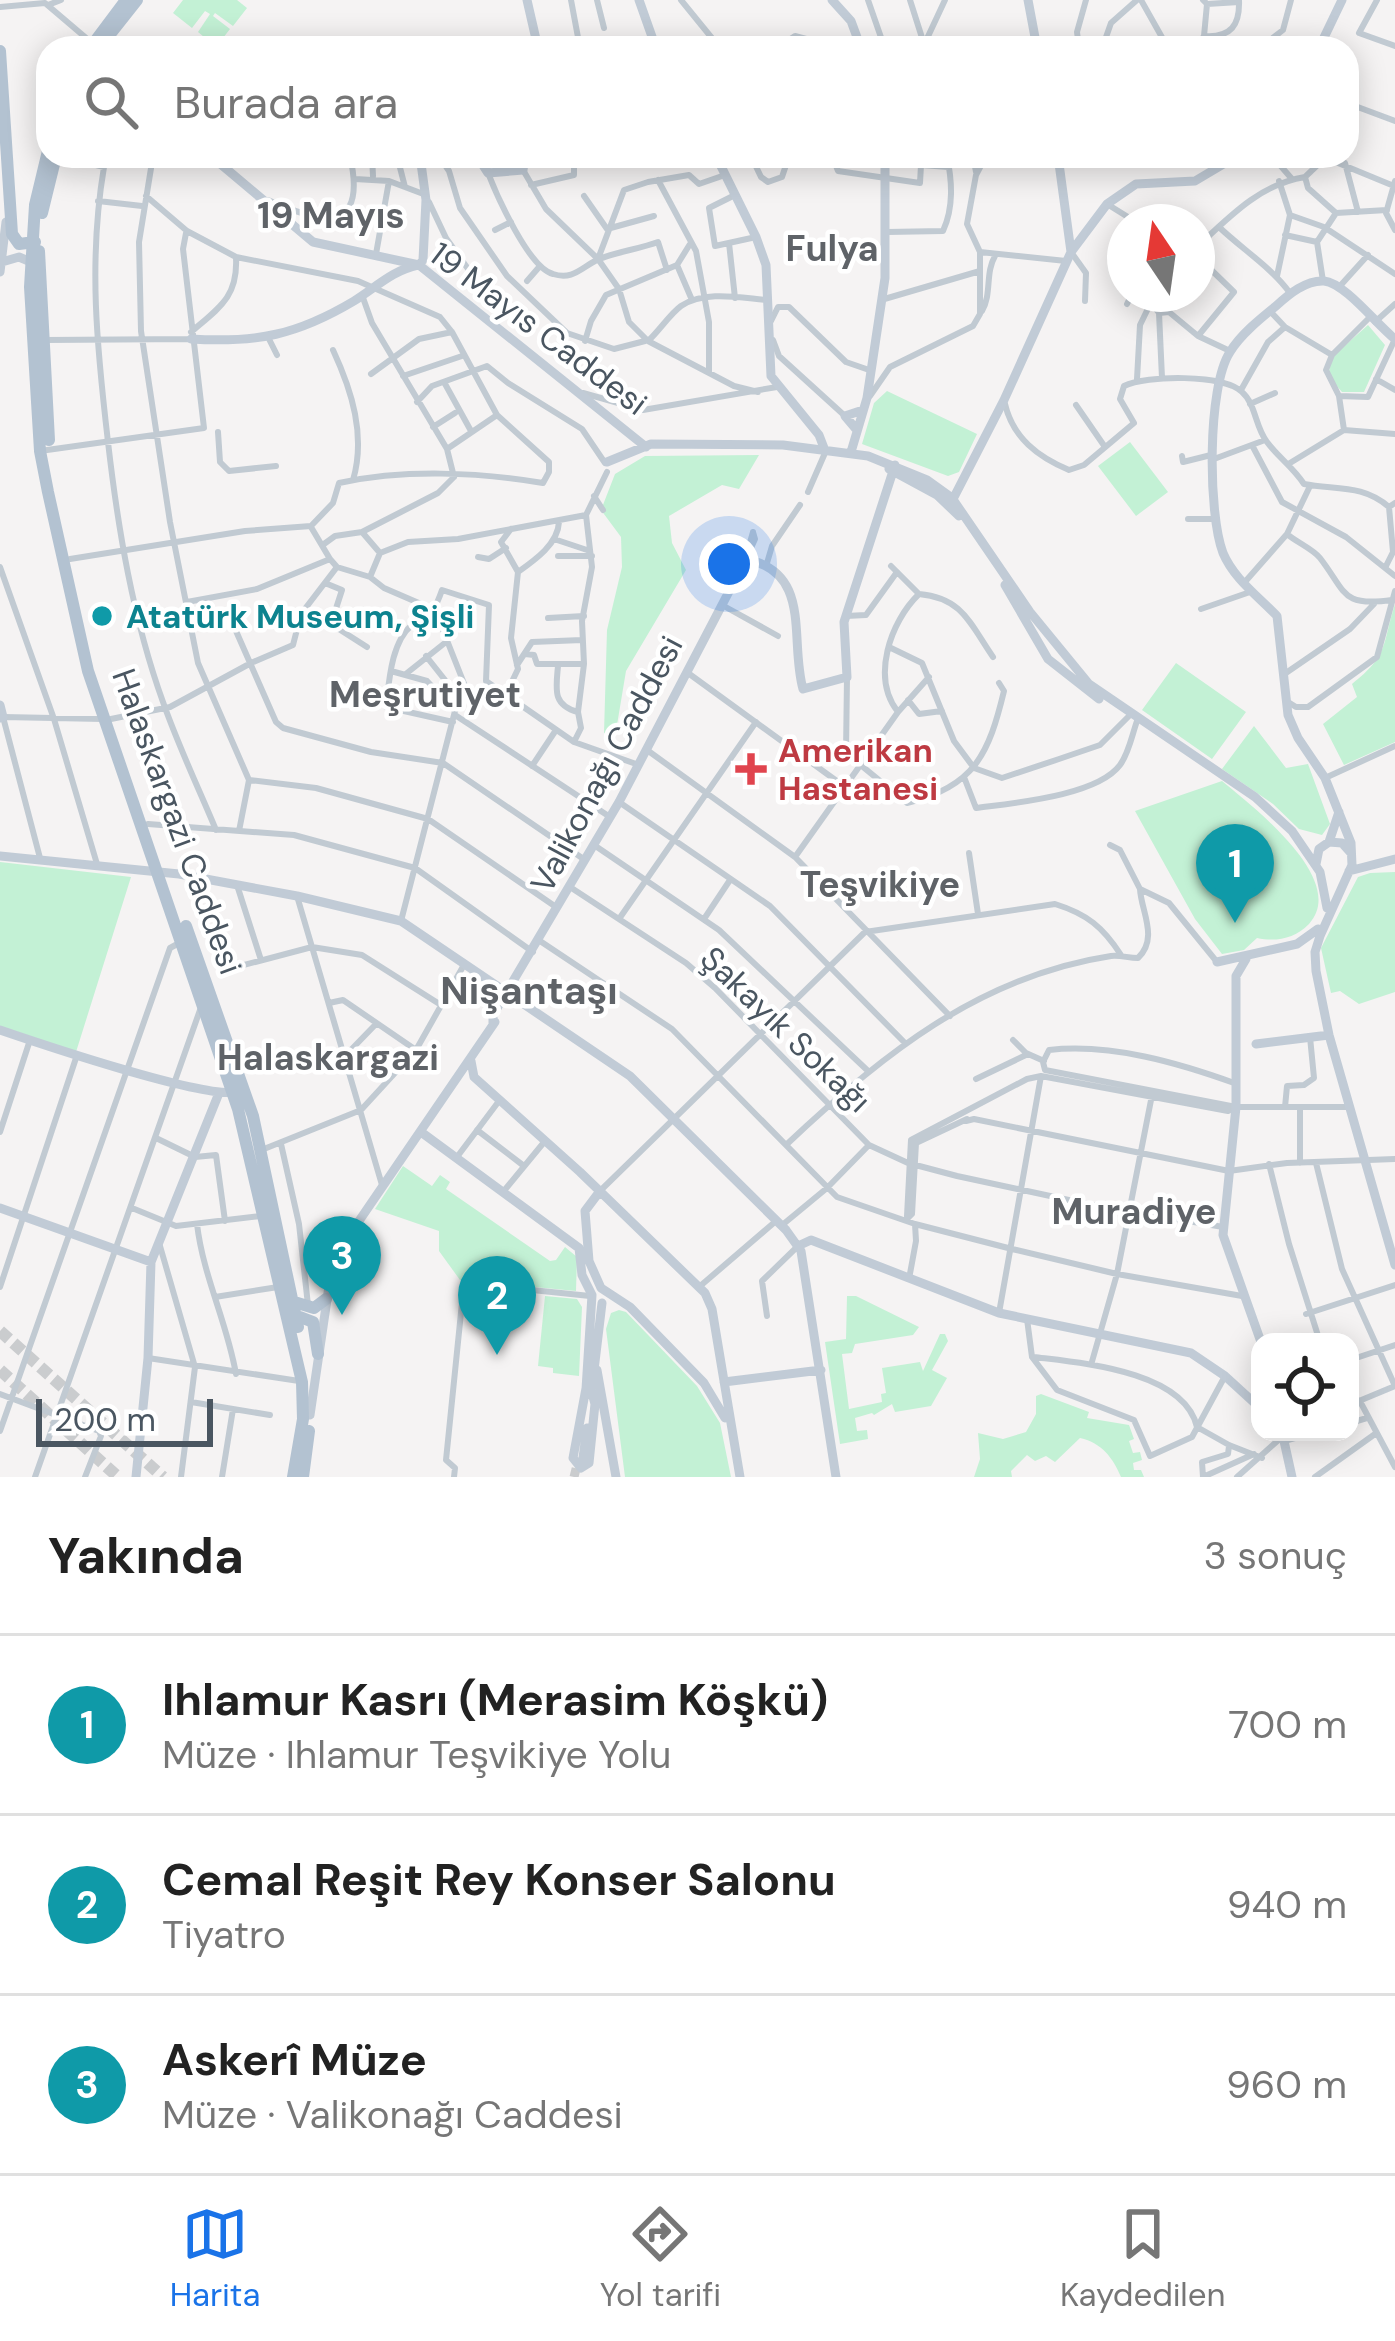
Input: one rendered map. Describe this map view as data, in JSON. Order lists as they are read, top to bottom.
{
  "streets": {
    "main road": ["Halaskargazi Caddesi"],
    "street": ["19 Mayıs Caddesi", "Valikonağı Caddesi", "Şakayık Sokağı"]
  },
  "crossings": [
    ["Valikonağı Caddesi", "Halaskargazi Caddesi"],
    ["Valikonağı Caddesi", "Şakayık Sokağı"]
  ],
  "districts": [
    "19 Mayıs",
    "Fulya",
    "Meşrutiyet",
    "Teşvikiye",
    "Nişantaşı",
    "Halaskargazi",
    "Muradiye"
  ],
  "places": {
    "other": ["Atatürk Museum, Şişli"],
    "health": ["Amerikan Hastanesi"]
  },
  "scale_bar": "200 m",
  "north": "top",
  "page": {
    "search": "Burada ara",
    "pins": ["1", "3", "2"],
    "scale": "200 m",
    "heading": ["Yakında", "3 sonuç"],
    "list": [
      {
        "mark": "1",
        "name": "Ihlamur Kasrı (Merasim Köşkü)",
        "note": "Müze · Ihlamur Teşvikiye Yolu",
        "value": "700 m"
      },
      {
        "mark": "2",
        "name": "Cemal Reşit Rey Konser Salonu",
        "note": "Tiyatro",
        "value": "940 m"
      },
      {
        "mark": "3",
        "name": "Askerî Müze",
        "note": "Müze · Valikonağı Caddesi",
        "value": "960 m"
      }
    ],
    "nav": ["Harita", "Yol tarifi", "Kaydedilen"]
  }
}
